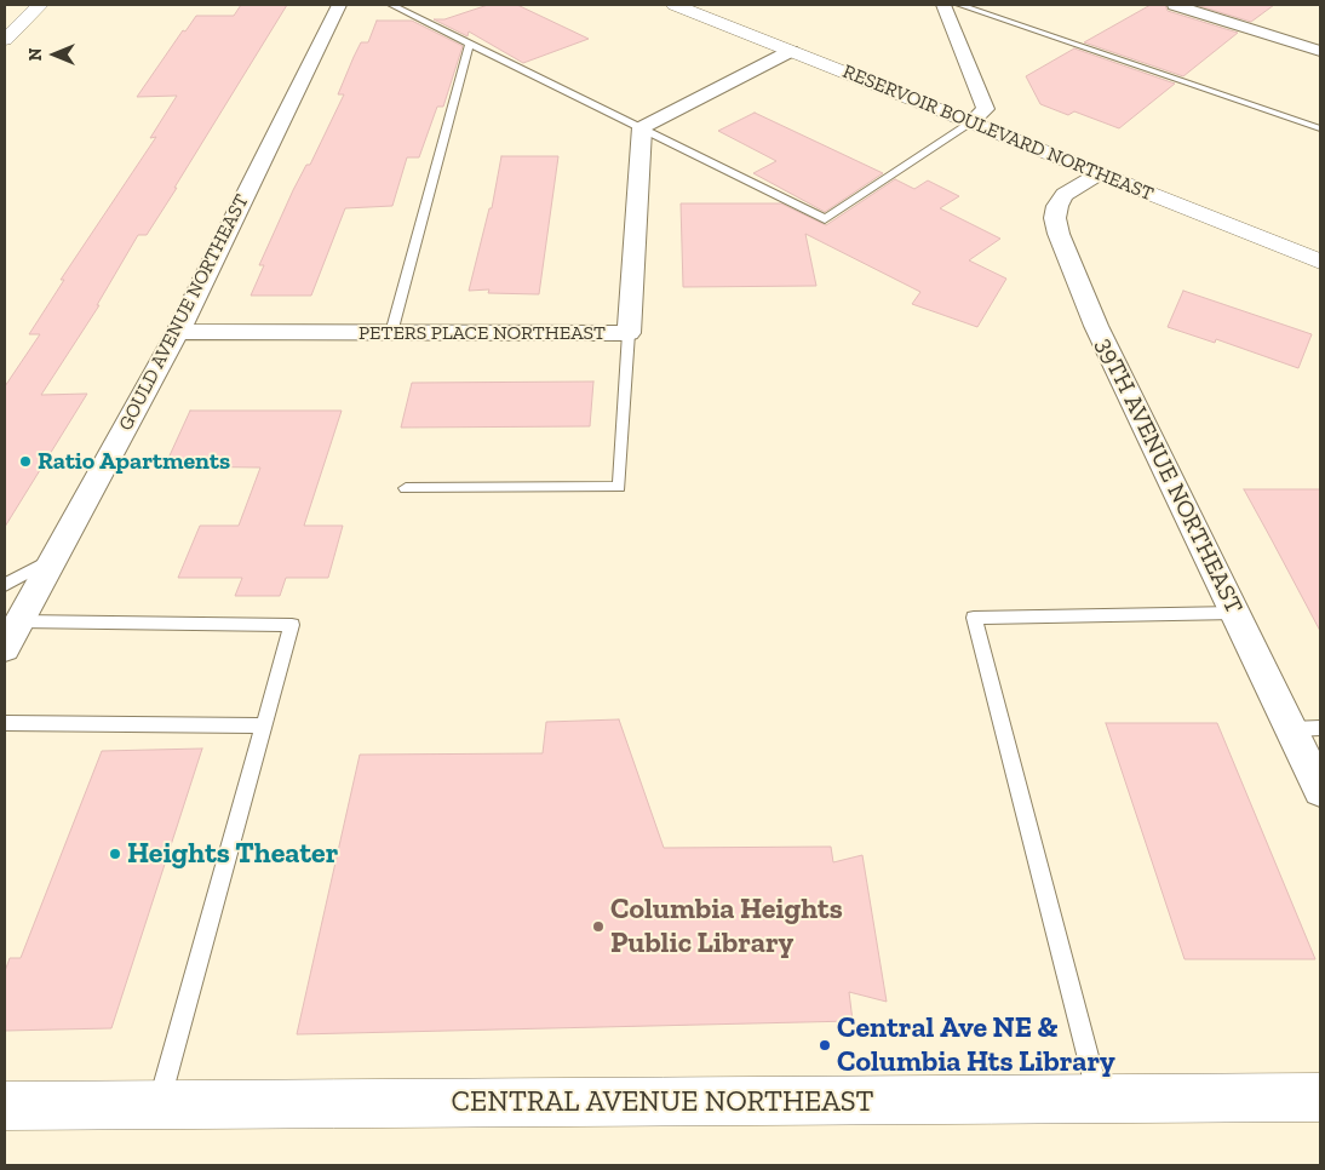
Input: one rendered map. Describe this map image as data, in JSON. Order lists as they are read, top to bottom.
{
  "streets": {
    "street": [
      "RESERVOIR BOULEVARD NORTHEAST",
      "GOULD AVENUE NORTHEAST",
      "PETERS PLACE NORTHEAST",
      "39TH AVENUE NORTHEAST",
      "CENTRAL AVENUE NORTHEAST"
    ]
  },
  "crossings": [
    ["RESERVOIR BOULEVARD NORTHEAST", "39TH AVENUE NORTHEAST"],
    ["GOULD AVENUE NORTHEAST", "PETERS PLACE NORTHEAST"]
  ],
  "places": [
    "Ratio Apartments",
    "Heights Theater",
    "Columbia Heights Public Library",
    "Central Ave NE & Columbia Hts Library"
  ],
  "north": "left"
}
